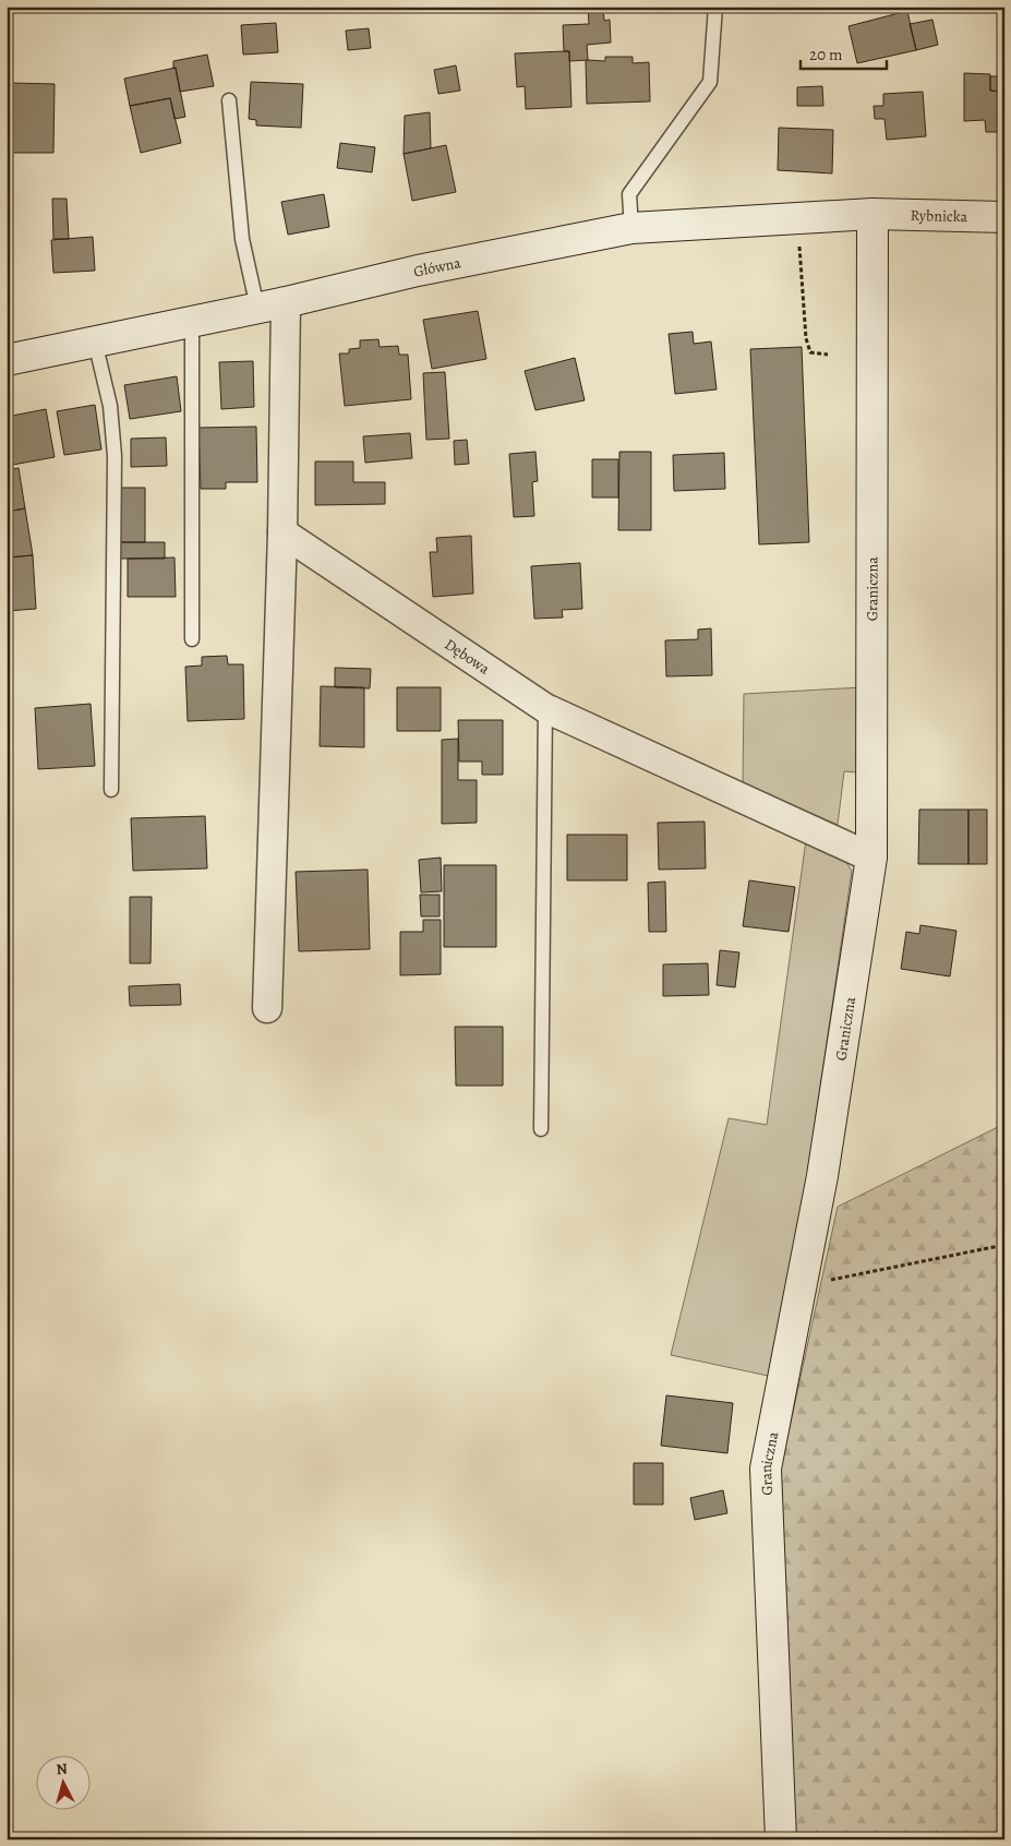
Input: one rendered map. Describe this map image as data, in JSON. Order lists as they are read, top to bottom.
{
  "streets": {
    "street": [
      "Rybnicka",
      "Główna",
      "Graniczna",
      "Dębowa"
    ]
  },
  "crossings": [
    ["Rybnicka", "Główna"],
    ["Rybnicka", "Graniczna"],
    ["Główna", "Graniczna"],
    ["Graniczna", "Dębowa"]
  ],
  "scale_bar": "20 m",
  "north": "top"
}
